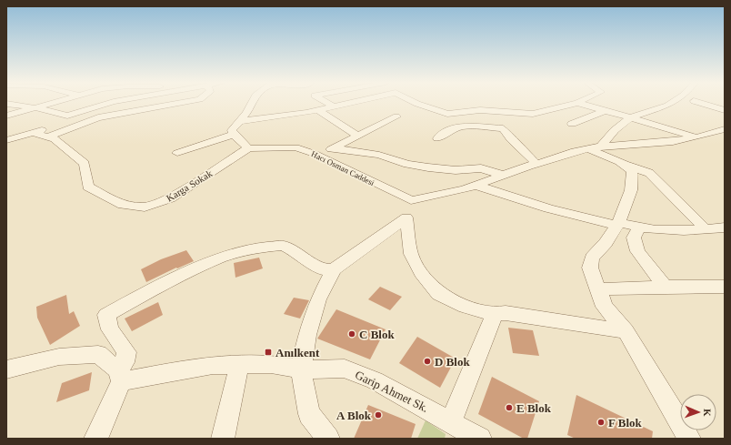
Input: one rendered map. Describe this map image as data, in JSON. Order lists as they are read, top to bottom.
{
  "streets": {
    "street": ["Hacı Osman Caddesi", "Karga Sokak", "Garip Ahmet Sk."]
  },
  "crossings": [
    ["Hacı Osman Caddesi", "Karga Sokak"]
  ],
  "places": {
    "other": [
      "C Blok",
      "D Blok",
      "E Blok",
      "A Blok",
      "F Blok"
    ],
    "transit": ["Anılkent"]
  },
  "north": "right"
}
